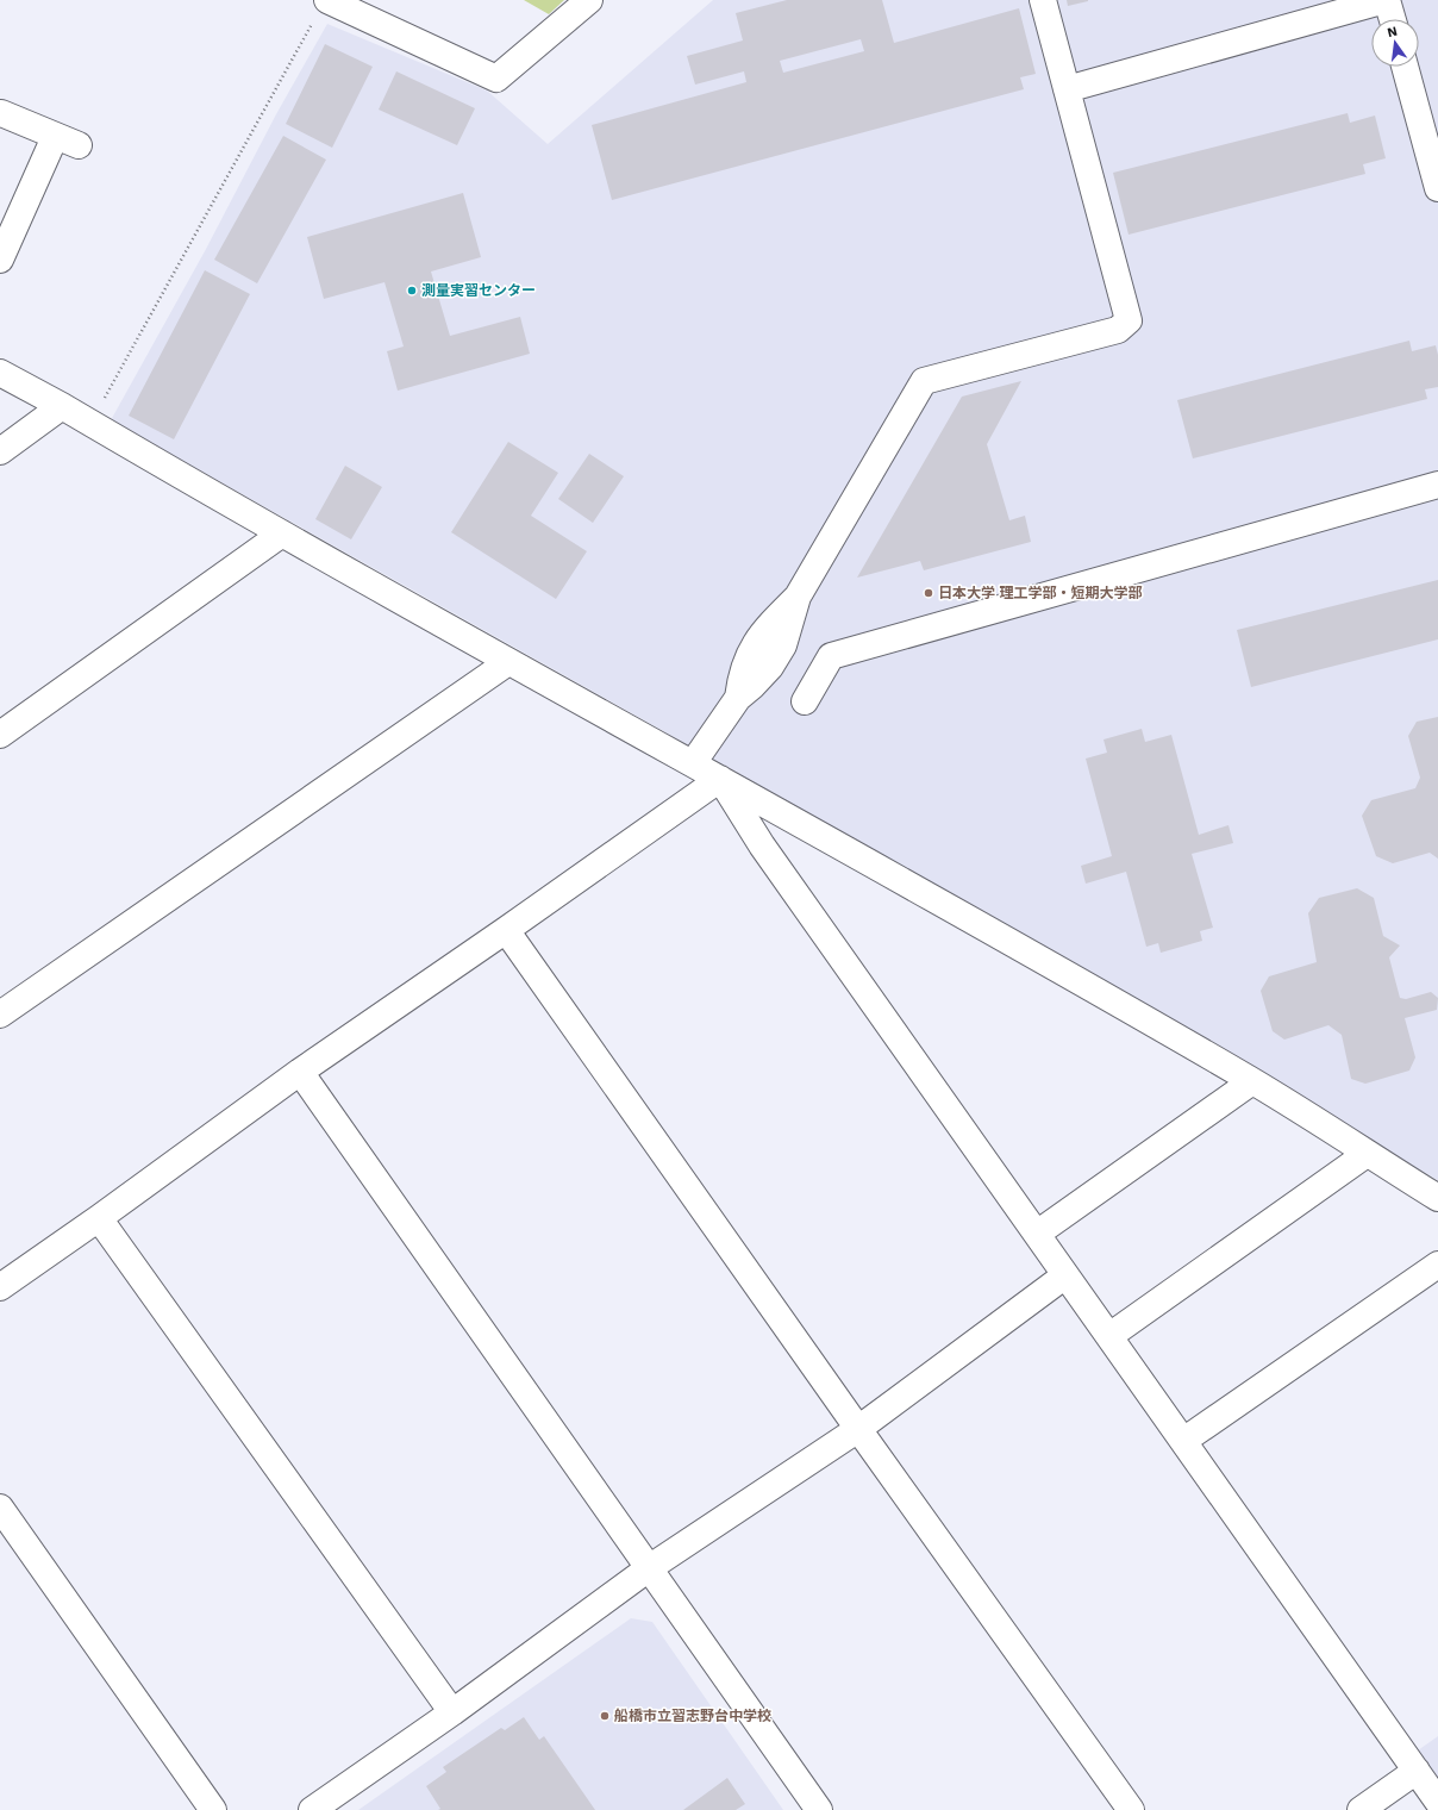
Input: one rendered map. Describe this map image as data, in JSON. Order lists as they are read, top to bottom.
{
  "places": ["測量実習センター", "日本大学 理工学部・短期大学部", "船橋市立習志野台中学校"],
  "north": "top"
}
